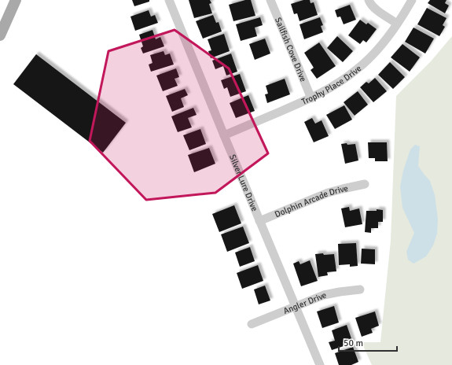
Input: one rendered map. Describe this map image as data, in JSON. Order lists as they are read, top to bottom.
{
  "streets": {
    "street": [
      "Sailfish Cove Drive",
      "Trophy Place Drive",
      "Silver Lure Drive",
      "Dolphin Arcade Drive",
      "Angler Drive"
    ]
  },
  "crossings": [
    ["Sailfish Cove Drive", "Trophy Place Drive"],
    ["Trophy Place Drive", "Silver Lure Drive"],
    ["Silver Lure Drive", "Dolphin Arcade Drive"],
    ["Silver Lure Drive", "Angler Drive"]
  ],
  "scale_bar": "50 m"
}
